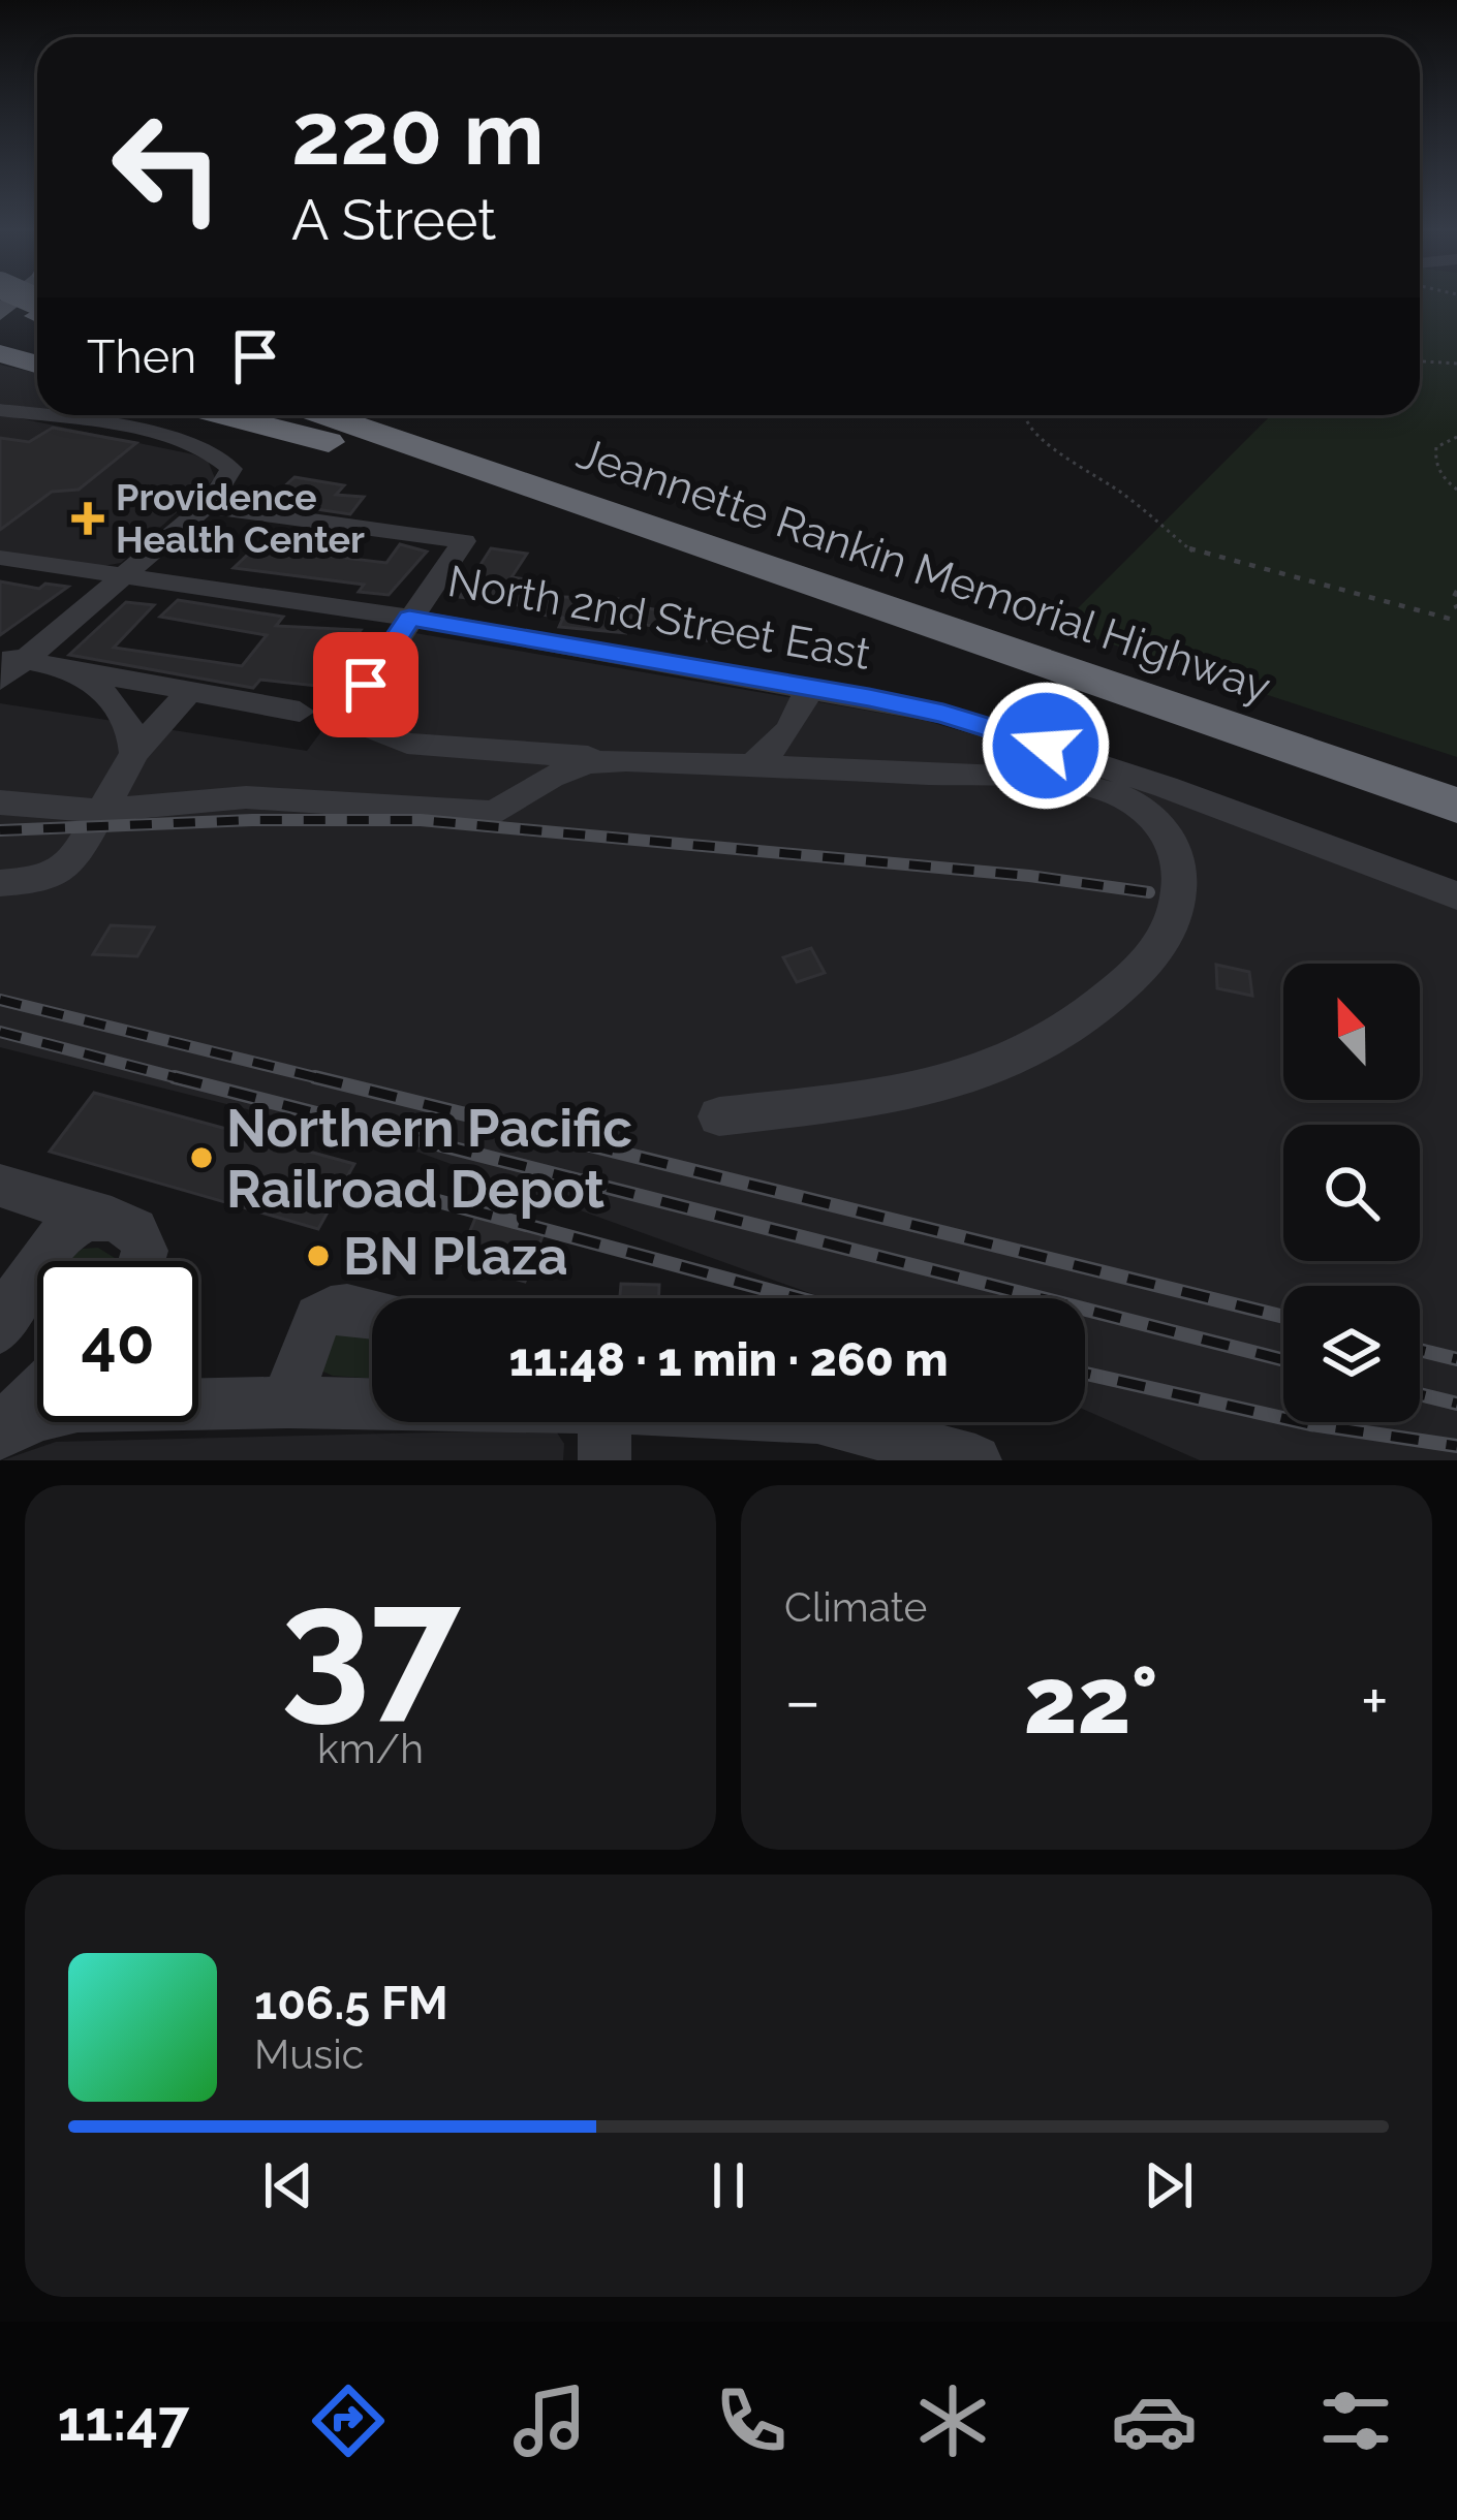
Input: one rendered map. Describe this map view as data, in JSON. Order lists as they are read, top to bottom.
{
  "streets": {
    "highway": ["Jeannette Rankin Memorial Highway"],
    "street": ["North 2nd Street East"]
  },
  "places": {
    "health": ["Providence Health Center"],
    "other": ["Northern Pacific Railroad Depot", "BN Plaza"]
  },
  "north": "top",
  "page": {
    "turn": ["220 m", "A Street"],
    "then": "Then",
    "limit": "40",
    "trip": "11:48 · 1 min · 260 m",
    "tile": [
      ["37", "km/h"],
      "Climate"
    ],
    "heat": ["−", "22°", "+"],
    "song": ["106.5 FM", "Music"],
    "tabs": "11:47"
  }
}
